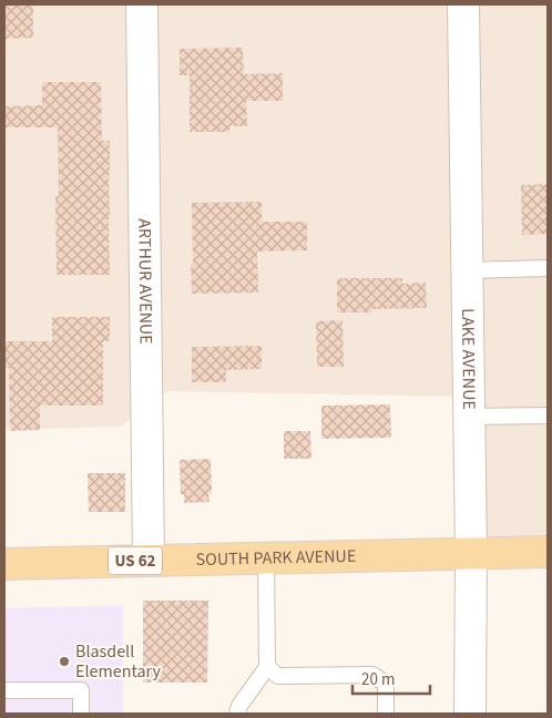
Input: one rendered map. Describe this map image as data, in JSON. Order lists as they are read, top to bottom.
{
  "streets": {
    "main road": ["SOUTH PARK AVENUE", "US 62"],
    "street": ["ARTHUR AVENUE", "LAKE AVENUE"]
  },
  "crossings": [
    ["ARTHUR AVENUE", "SOUTH PARK AVENUE"],
    ["LAKE AVENUE", "SOUTH PARK AVENUE"]
  ],
  "places": ["Blasdell Elementary"],
  "scale_bar": "20 m"
}
